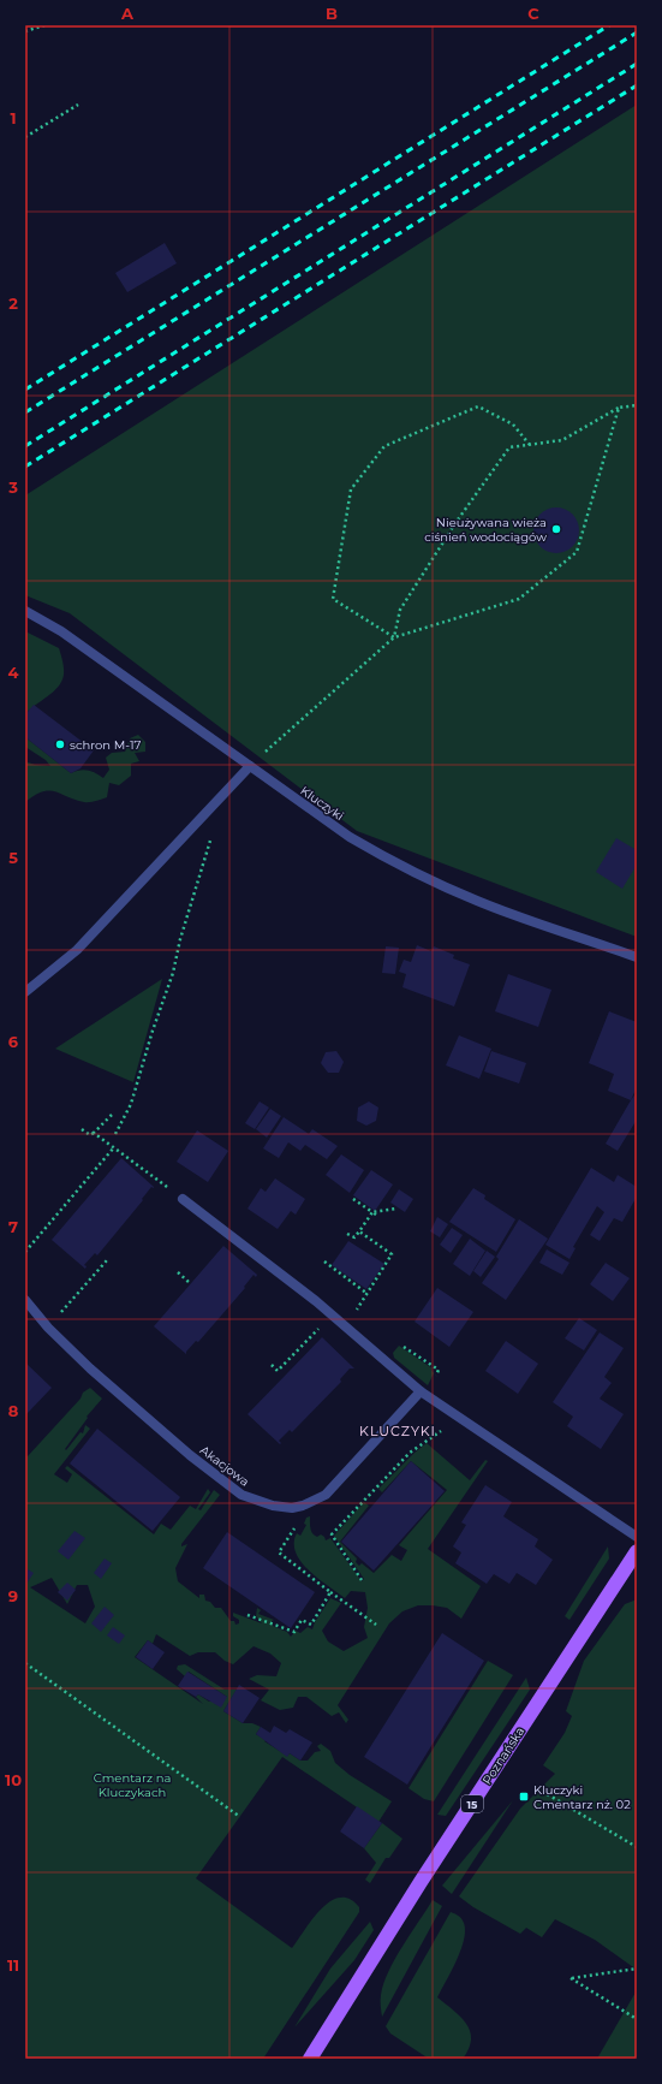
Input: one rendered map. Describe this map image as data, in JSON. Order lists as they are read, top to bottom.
{
  "streets": {
    "main road": ["Poznańska", "15"],
    "street": ["Kluczyki", "Akacjowa"]
  },
  "districts": ["KLUCZYKI"],
  "parks": ["Cmentarz na Kluczykach"],
  "places": {
    "other": ["Nieużywana wieża ciśnień wodociągów", "schron M-17"],
    "transit": ["Kluczyki Cmentarz nż. 02"]
  },
  "grid": {
    "columns": ["A", "B", "C"],
    "rows": [
      "1",
      "2",
      "3",
      "4",
      "5",
      "6",
      "7",
      "8",
      "9",
      "10",
      "11"
    ]
  }
}
